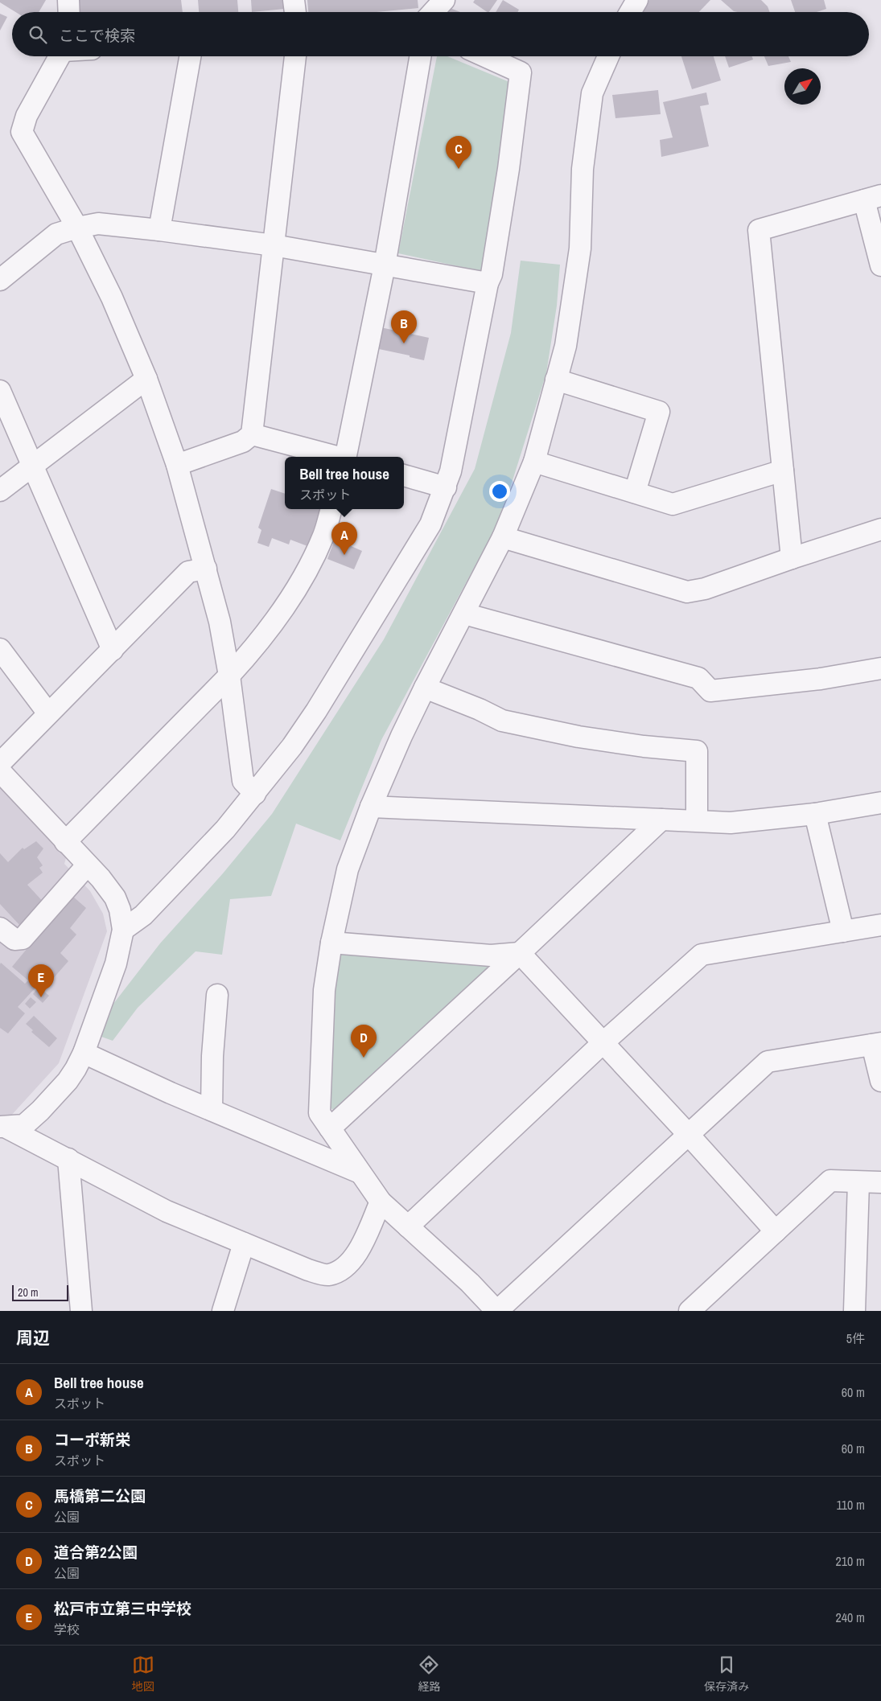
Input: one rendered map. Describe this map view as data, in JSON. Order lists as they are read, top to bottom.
{
  "scale_bar": "20 m",
  "north": "top right",
  "page": {
    "search": "ここで検索",
    "pins": [
      "C",
      "B",
      "A",
      "E",
      "D"
    ],
    "popup": ["Bell tree house", "スポット"],
    "scale": "20 m",
    "heading": ["周辺", "5件"],
    "list": [
      {
        "mark": "A",
        "name": "Bell tree house",
        "note": "スポット",
        "value": "60 m"
      },
      {
        "mark": "B",
        "name": "コーポ新栄",
        "note": "スポット",
        "value": "60 m"
      },
      {
        "mark": "C",
        "name": "馬橋第二公園",
        "note": "公園",
        "value": "110 m"
      },
      {
        "mark": "D",
        "name": "道合第2公園",
        "note": "公園",
        "value": "210 m"
      },
      {
        "mark": "E",
        "name": "松戸市立第三中学校",
        "note": "学校",
        "value": "240 m"
      }
    ],
    "nav": ["地図", "経路", "保存済み"]
  }
}
